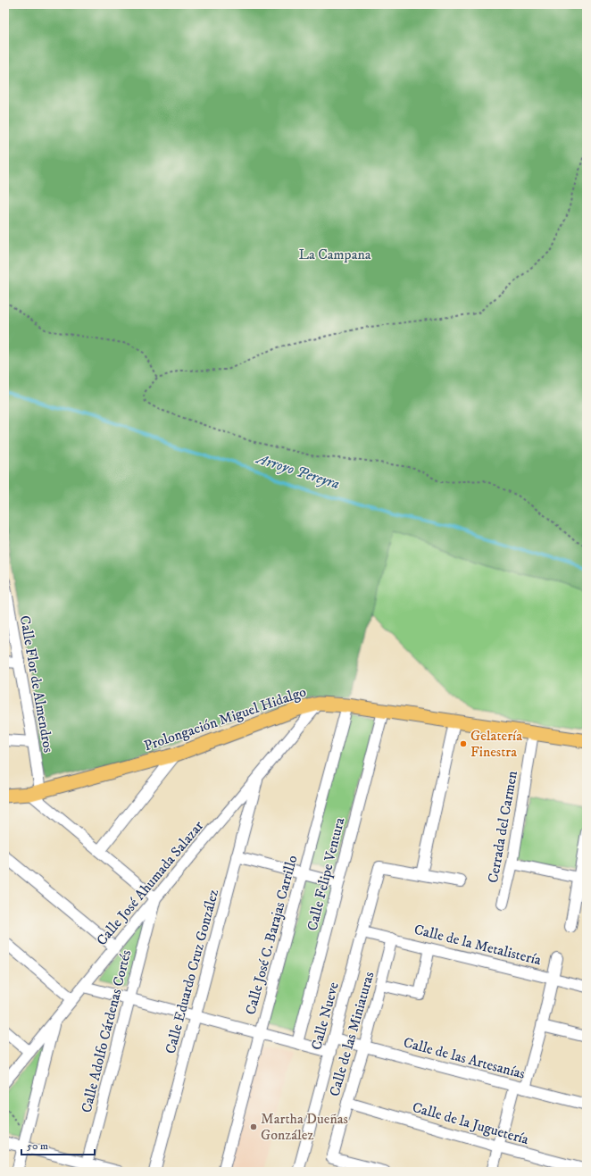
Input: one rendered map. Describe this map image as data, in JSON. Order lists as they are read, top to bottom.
{
  "streets": {
    "main road": ["Prolongación Miguel Hidalgo"],
    "street": [
      "Calle Flor de Almendros",
      "Cerrada del Carmen",
      "Calle Felipe Ventura",
      "Calle José Ahumada Salazar",
      "Calle José C. Barajas Carrillo",
      "Calle de la Metalistería",
      "Calle Eduardo Cruz González",
      "Calle Nueve",
      "Calle Adolfo Cárdenas Cortés",
      "Calle de las Miniaturas",
      "Calle de las Artesanías",
      "Calle de la Juguetería"
    ]
  },
  "crossings": [
    ["Calle Flor de Almendros", "Prolongación Miguel Hidalgo"],
    ["Prolongación Miguel Hidalgo", "Cerrada del Carmen"],
    ["Prolongación Miguel Hidalgo", "Calle Felipe Ventura"],
    ["Prolongación Miguel Hidalgo", "Calle José Ahumada Salazar"],
    ["Prolongación Miguel Hidalgo", "Calle José C. Barajas Carrillo"],
    ["Calle José Ahumada Salazar", "Calle Eduardo Cruz González"],
    ["Calle José Ahumada Salazar", "Calle Adolfo Cárdenas Cortés"],
    ["Calle de la Metalistería", "Calle Nueve"],
    ["Calle de la Metalistería", "Calle de las Miniaturas"],
    ["Calle Nueve", "Calle de las Artesanías"],
    ["Calle de las Miniaturas", "Calle de las Artesanías"],
    ["Calle de las Miniaturas", "Calle de la Juguetería"]
  ],
  "water": ["Arroyo Pereyra"],
  "parks": ["La Campana"],
  "places": ["Gelatería Finestra", "Martha Dueñas González"],
  "scale_bar": "50 m"
}
